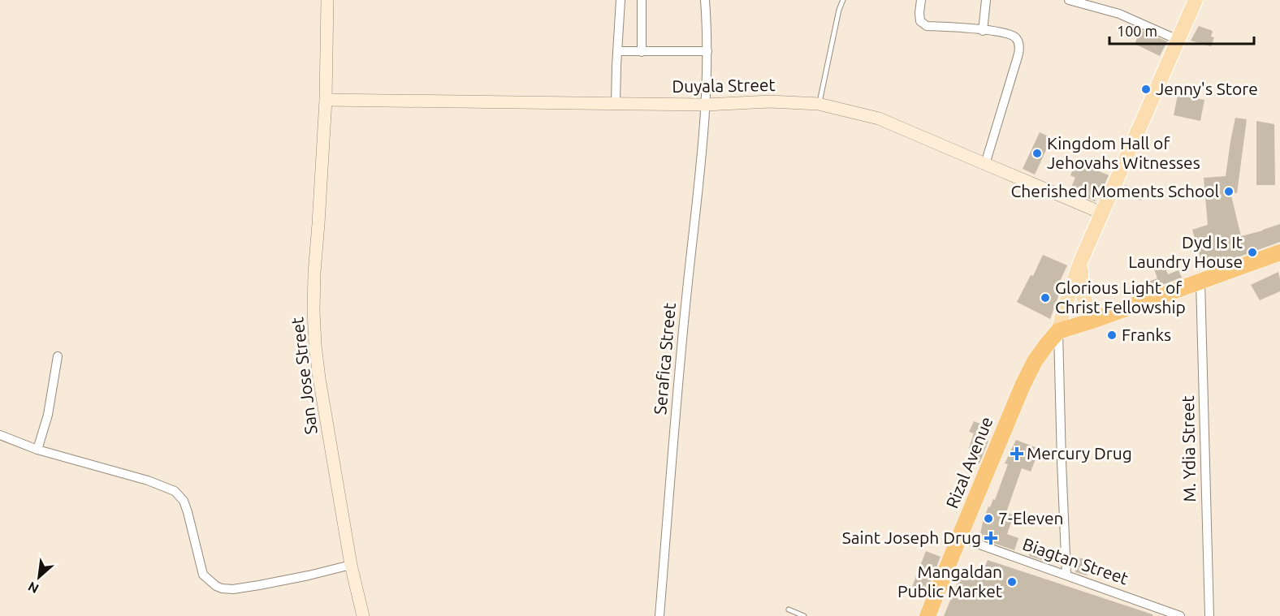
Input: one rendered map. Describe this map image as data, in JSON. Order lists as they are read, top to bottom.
{
  "streets": {
    "highway": ["Rizal Avenue"],
    "street": [
      "Duyala Street",
      "Serafica Street",
      "San Jose Street",
      "M. Ydia Street",
      "Biagtan Street"
    ]
  },
  "crossings": [
    ["Duyala Street", "Serafica Street"],
    ["Duyala Street", "San Jose Street"],
    ["Rizal Avenue", "Biagtan Street"]
  ],
  "places": {
    "other": [
      "Jenny's Store",
      "Kingdom Hall of Jehovahs Witnesses",
      "Cherished Moments School",
      "Dyd Is It Laundry House",
      "Glorious Light of Christ Fellowship",
      "Franks",
      "7-Eleven",
      "Mangaldan Public Market"
    ],
    "health": ["Mercury Drug", "Saint Joseph Drug"]
  },
  "scale_bar": "100 m",
  "north": "bottom left"
}
